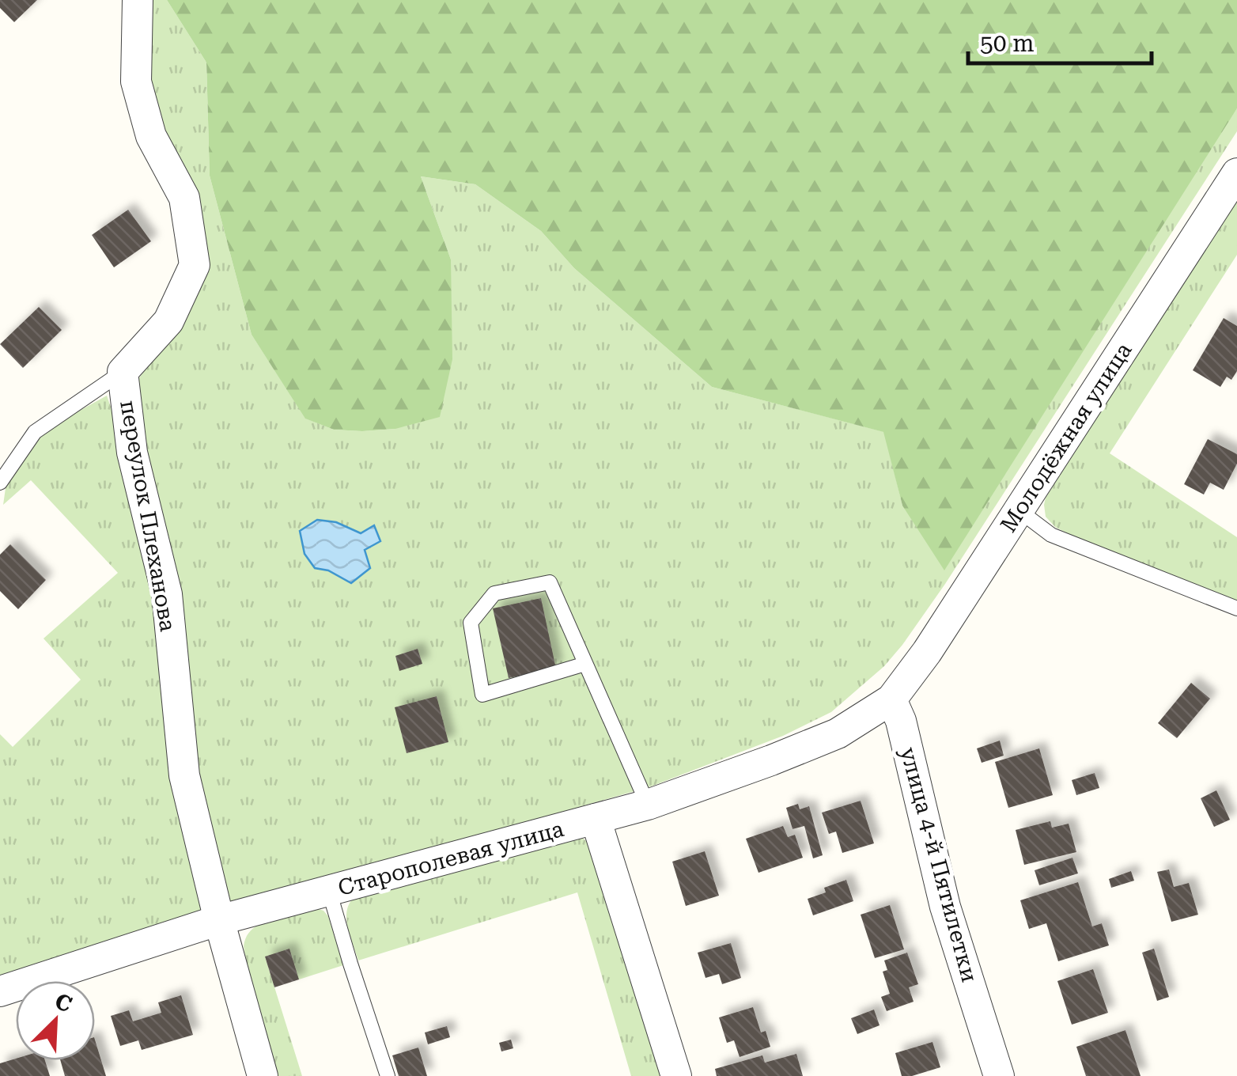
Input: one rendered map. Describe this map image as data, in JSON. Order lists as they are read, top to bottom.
{
  "streets": {
    "street": [
      "Молодёжная улица",
      "переулок Плеханова",
      "Старополевая улица",
      "улица 4-й Пятилетки"
    ]
  },
  "crossings": [
    ["Молодёжная улица", "Старополевая улица"],
    ["Молодёжная улица", "улица 4-й Пятилетки"],
    ["переулок Плеханова", "Старополевая улица"],
    ["Старополевая улица", "улица 4-й Пятилетки"]
  ],
  "scale_bar": "50 m",
  "north": "top right"
}
